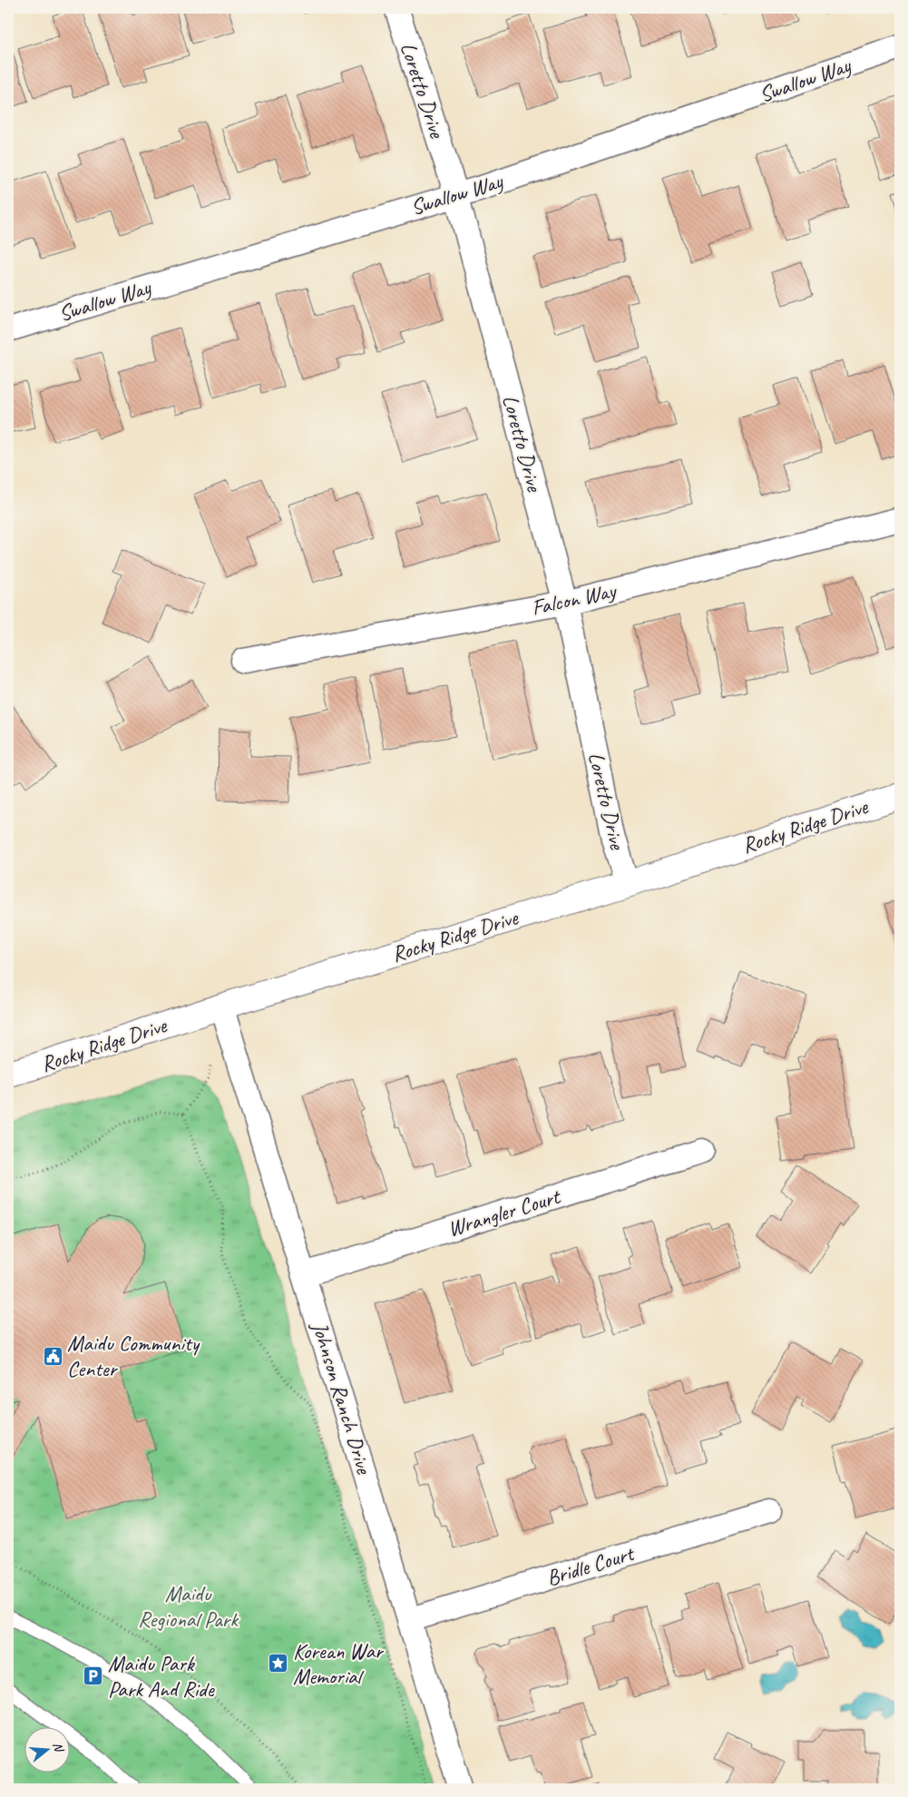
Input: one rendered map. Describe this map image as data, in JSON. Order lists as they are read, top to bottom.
{
  "streets": {
    "main road": ["Rocky Ridge Drive"],
    "street": [
      "Swallow Way",
      "Loretto Drive",
      "Falcon Way",
      "Wrangler Court",
      "Johnson Ranch Drive",
      "Bridle Court"
    ]
  },
  "crossings": [
    ["Swallow Way", "Loretto Drive"],
    ["Loretto Drive", "Falcon Way"],
    ["Loretto Drive", "Rocky Ridge Drive"],
    ["Rocky Ridge Drive", "Johnson Ranch Drive"],
    ["Wrangler Court", "Johnson Ranch Drive"],
    ["Johnson Ranch Drive", "Bridle Court"]
  ],
  "parks": ["Maidu Regional Park"],
  "places": {
    "public building": ["Maidu Community Center"],
    "place": ["Korean War Memorial"],
    "parking": ["Maidu Park Park And Ride"]
  },
  "north": "right"
}
